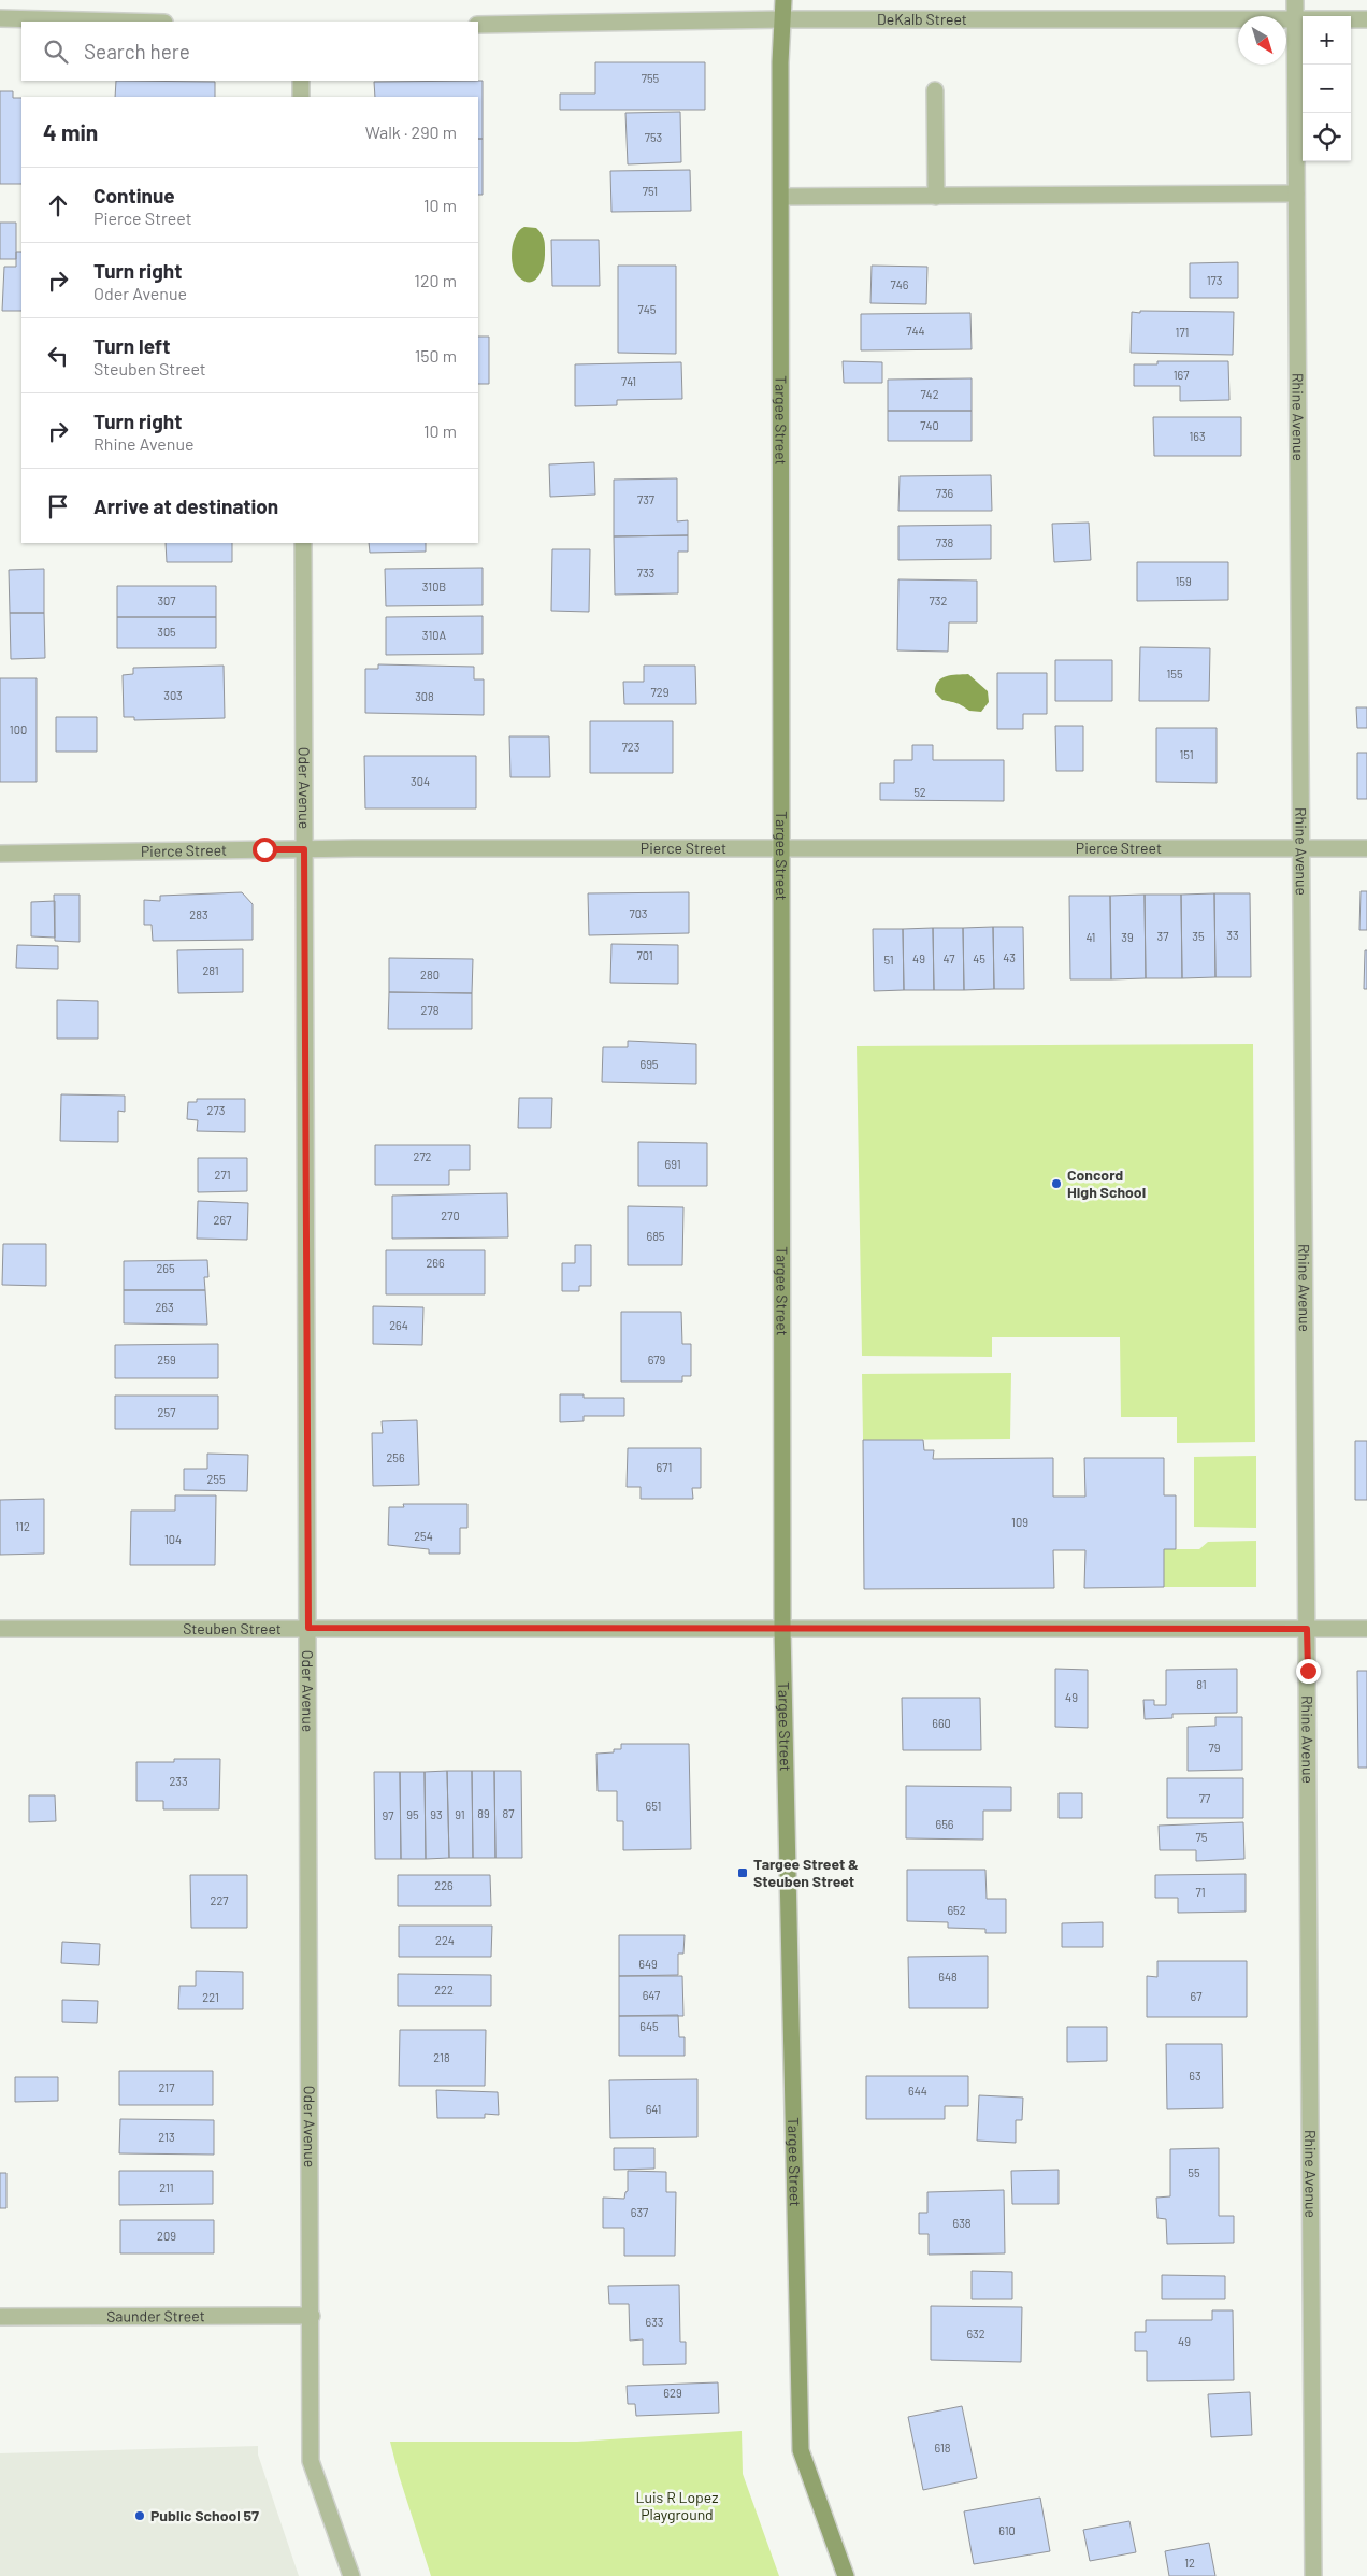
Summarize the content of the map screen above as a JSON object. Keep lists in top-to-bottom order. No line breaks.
{"streets":{"main road":["Targee Street"],"street":["DeKalb Street","Rhine Avenue","Oder Avenue","Pierce Street","Steuben Street","Saunder Street"]},"crossings":[["DeKalb Street","Rhine Avenue"],["DeKalb Street","Targee Street"],["Rhine Avenue","Pierce Street"],["Rhine Avenue","Steuben Street"],["Targee Street","Pierce Street"],["Targee Street","Steuben Street"],["Oder Avenue","Pierce Street"],["Oder Avenue","Steuben Street"],["Oder Avenue","Saunder Street"]],"parks":["Luis R Lopez Playground"],"places":{"other":["Concord High School","Public School 57"],"transit":["Targee Street & Steuben Street"]},"house_numbers":["755","753","751","173","746","745","744","171","167","741","742","740","163","736","737","738","733","159","310B","307","732","305","310A","155","729","303","308","100","723","151","304","52","703","283","33","37","35","41","39","701","43","49","47","45","51","281","280","278","695","273","272","691","271","270","267","685","266","265","263","264","259","679","257","256","671","255","109","112","254","104","81","49","660","79","233","77","651","89","87","95","93","91","97","656","75","226","71","227","652","224","649","648","222","647","67","221","645","218","63","217","644","641","213","55","211","637","638","209","633","632","49","629","618","610","12"],"north":"bottom right","page":{"map_buttons":["+","−"],"search":"Search here","heading":["4 min","Walk · 290 m"],"list":[["Continue","Pierce Street","10 m"],["Turn right","Oder Avenue","120 m"],["Turn left","Steuben Street","150 m"],["Turn right","Rhine Avenue","10 m"],"Arrive at destination"]}}
